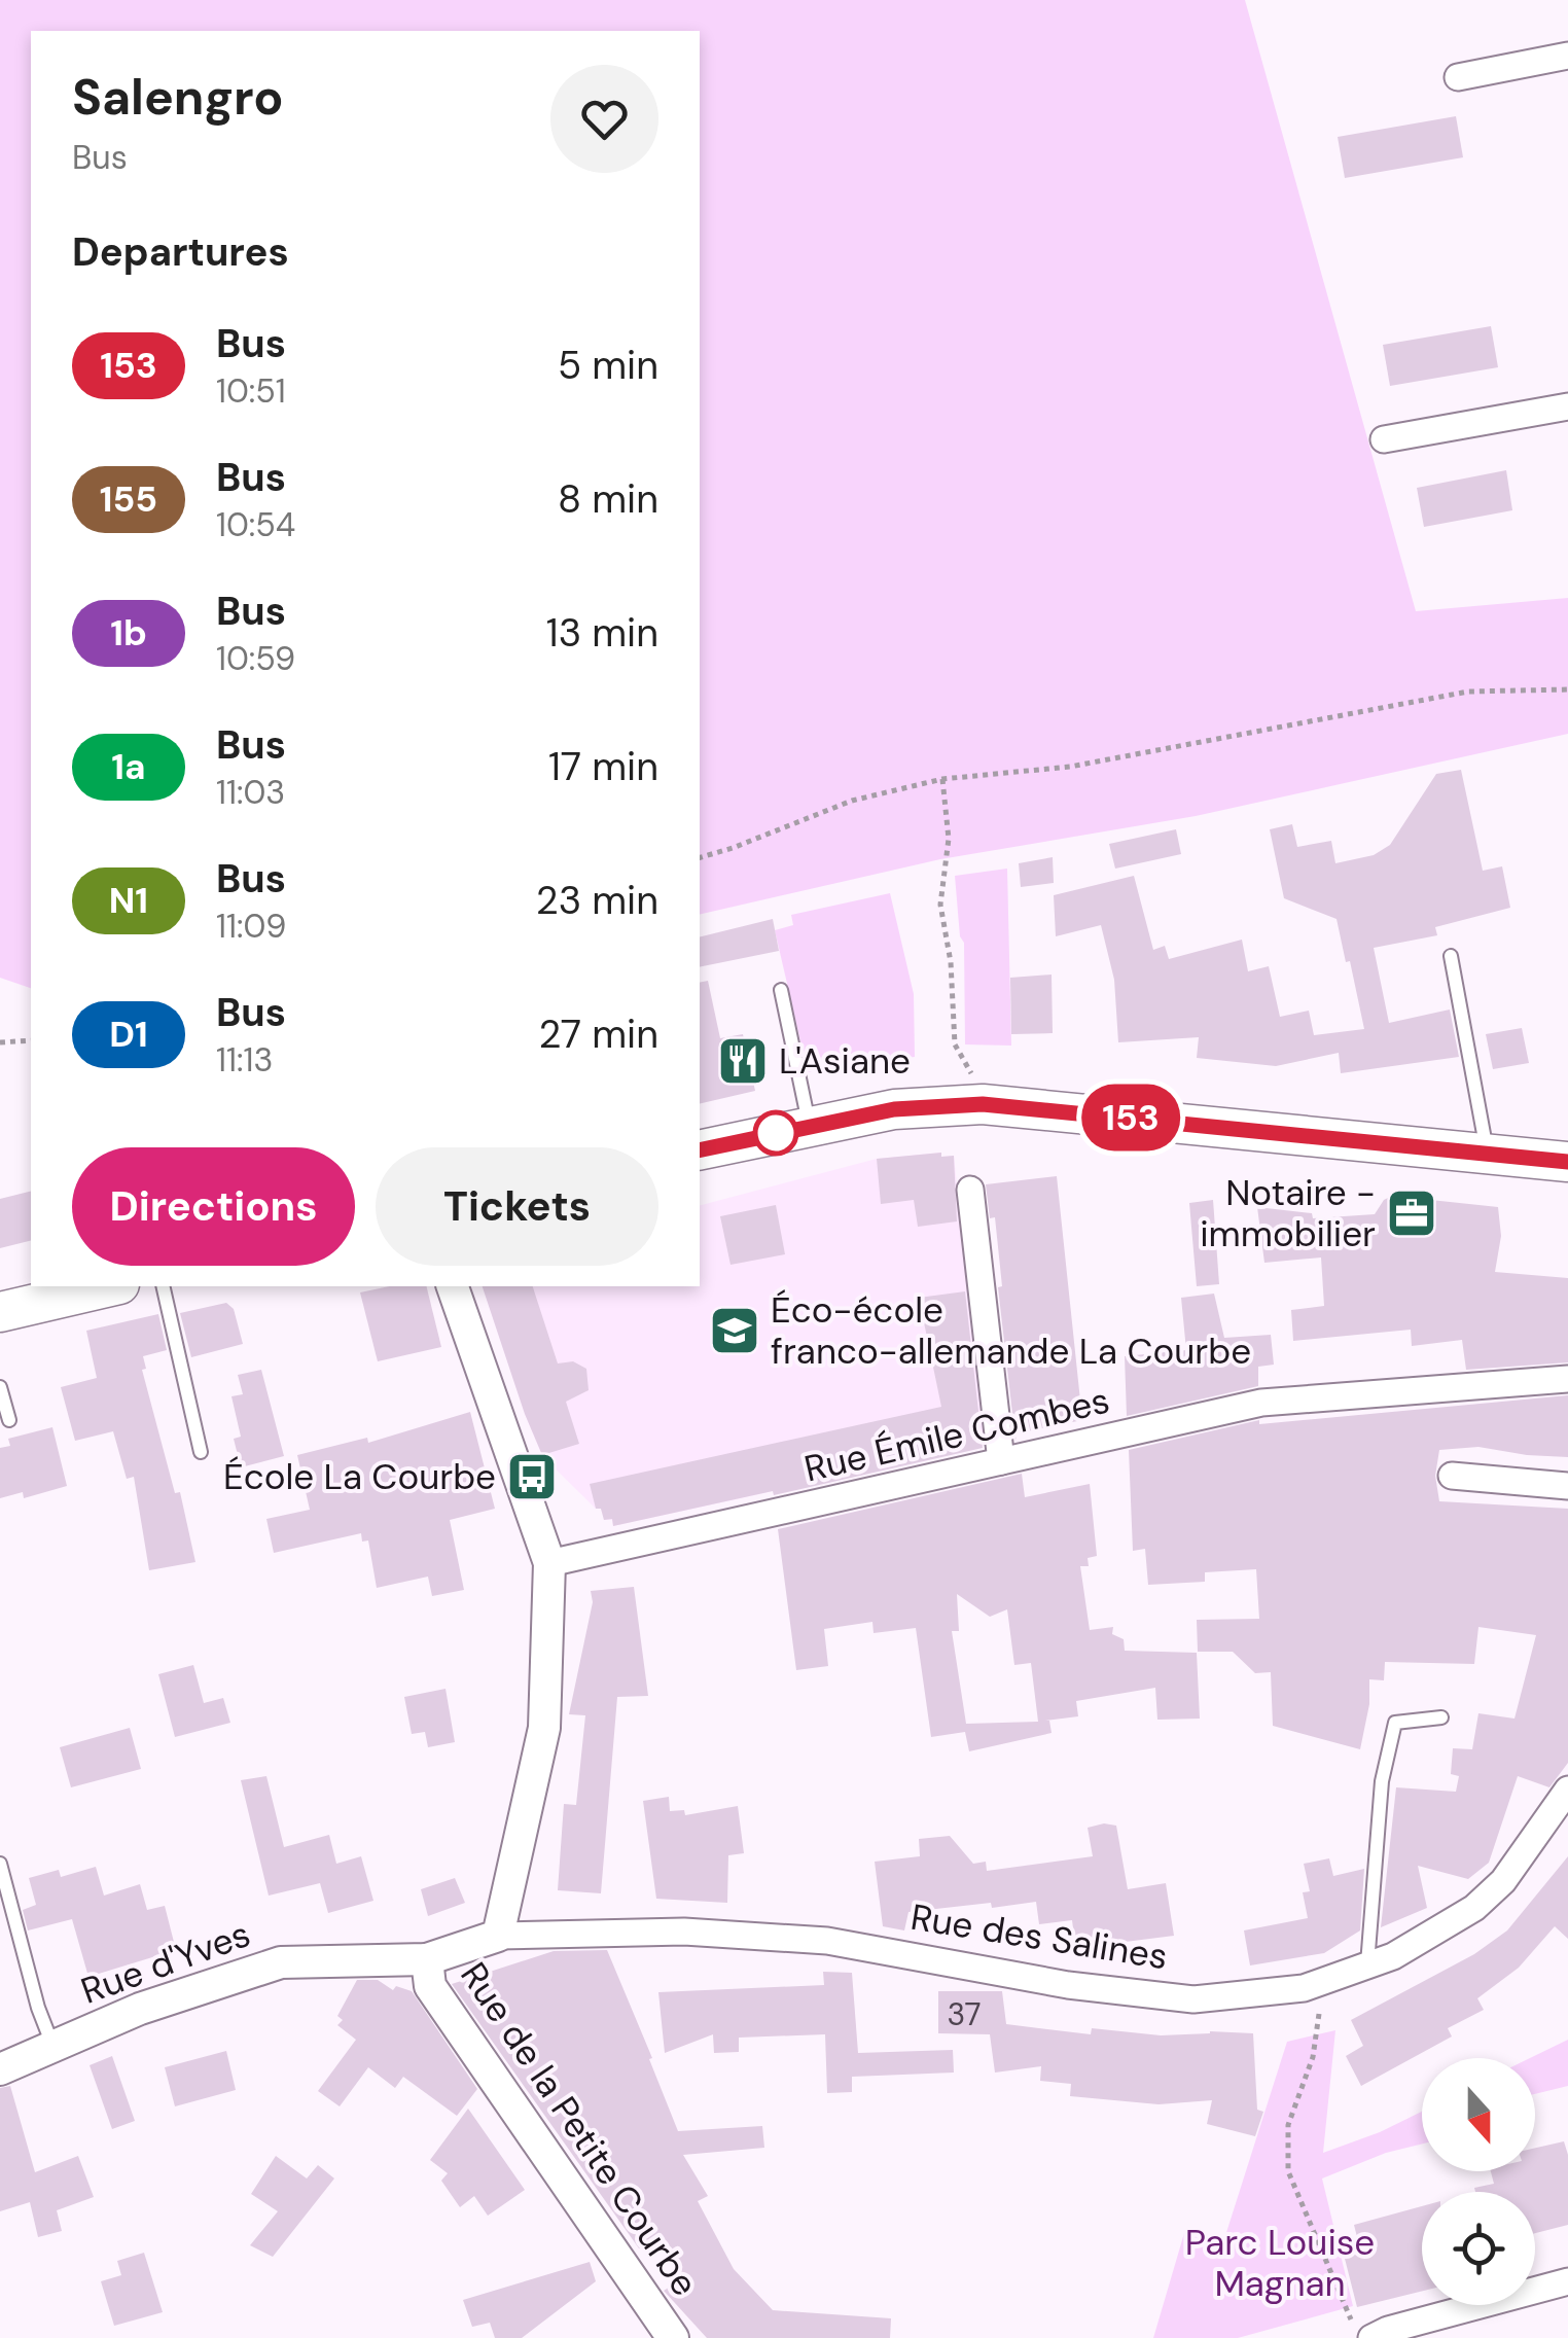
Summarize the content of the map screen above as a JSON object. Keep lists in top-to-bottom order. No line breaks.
{"streets":{"street":["Rue Émile Combes","Rue des Salines","Rue d'Yves","Rue de la Petite Courbe"]},"crossings":[["Rue des Salines","Rue d'Yves"],["Rue des Salines","Rue de la Petite Courbe"],["Rue d'Yves","Rue de la Petite Courbe"]],"parks":["Parc Louise Magnan"],"places":{"restaurant":["L'Asiane"],"office":["Notaire - immobilier"],"school or university":["Éco-école franco-allemande La Courbe"],"bus stop":["École La Courbe"]},"lines":["bus line 153"],"house_numbers":["37"],"north":"bottom","page":{"on_map":"153","heading":[["Salengro","Bus"],"Departures"],"list":[{"mark":"153","name":"Bus","note":"10:51","value":"5 min"},{"mark":"155","name":"Bus","note":"10:54","value":"8 min"},{"mark":"1b","name":"Bus","note":"10:59","value":"13 min"},{"mark":"1a","name":"Bus","note":"11:03","value":"17 min"},{"mark":"N1","name":"Bus","note":"11:09","value":"23 min"},{"mark":"D1","name":"Bus","note":"11:13","value":"27 min"}],"buttons":["Directions","Tickets"]}}
